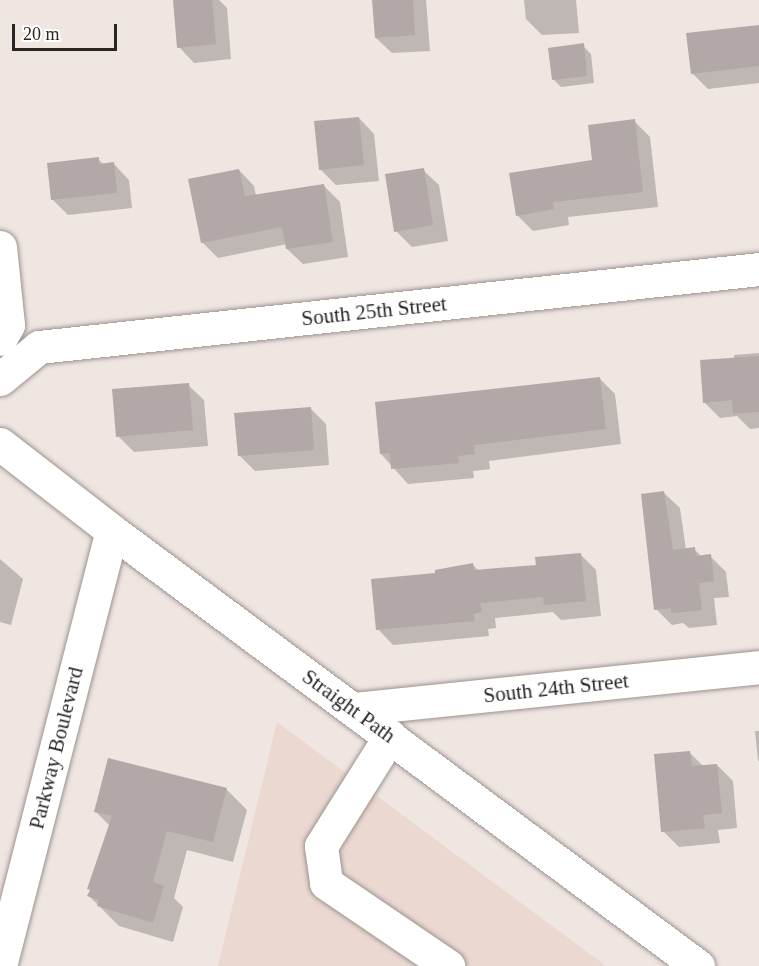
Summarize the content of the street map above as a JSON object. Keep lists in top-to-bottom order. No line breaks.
{"streets":{"street":["South 25th Street","South 24th Street","Straight Path","Parkway Boulevard"]},"crossings":[["South 24th Street","Straight Path"],["Straight Path","Parkway Boulevard"]],"scale_bar":"20 m"}
